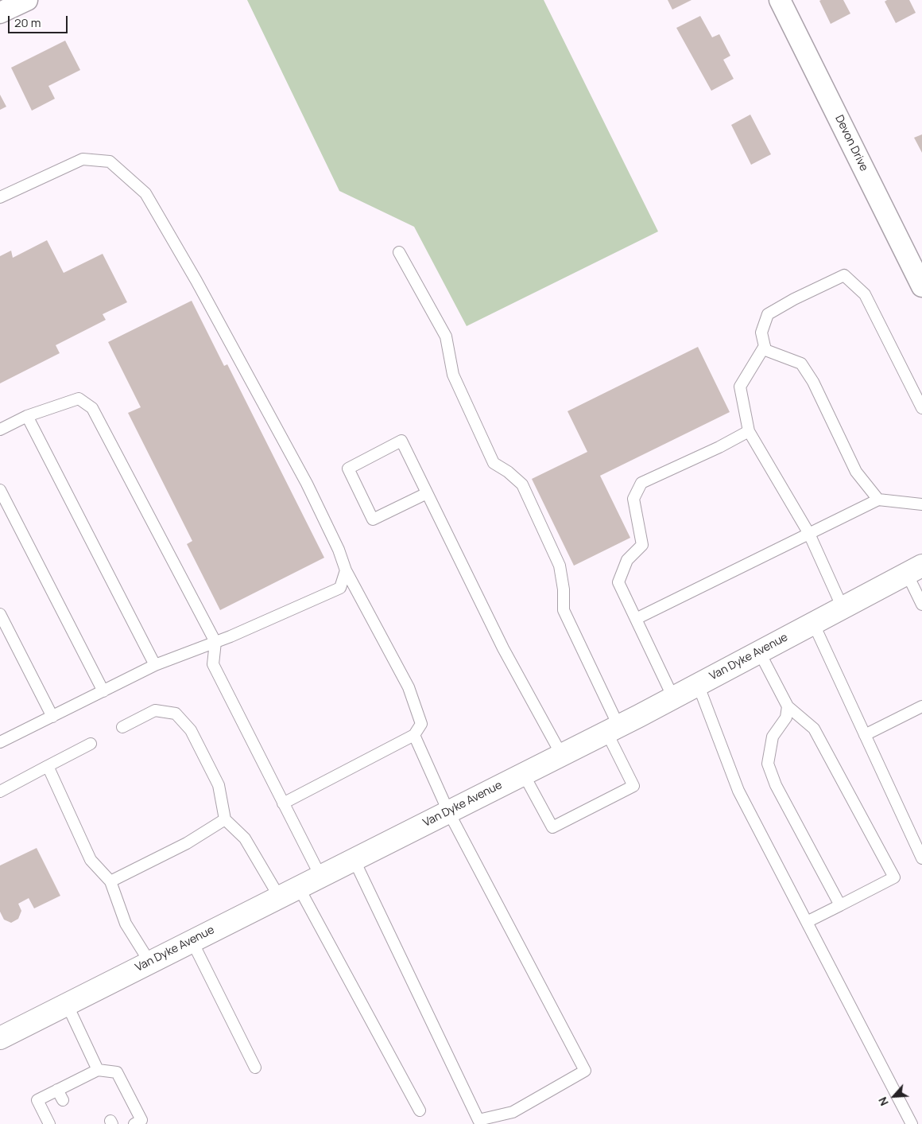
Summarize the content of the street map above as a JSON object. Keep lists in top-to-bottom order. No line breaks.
{"streets":{"main road":["Van Dyke Avenue"],"street":["Devon Drive"]},"scale_bar":"20 m","north":"bottom left"}
